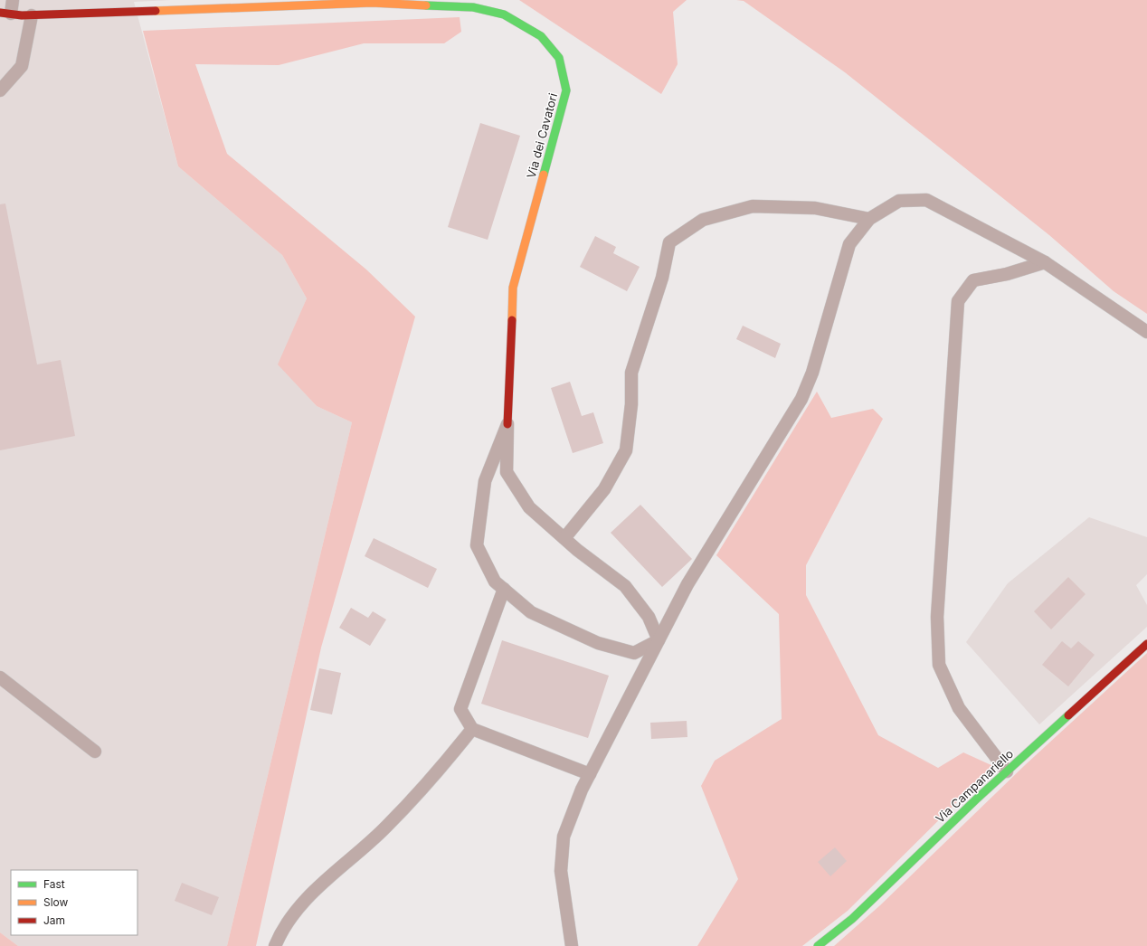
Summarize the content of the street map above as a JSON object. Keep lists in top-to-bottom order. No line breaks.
{"streets":{"street":["Via dei Cavatori","Via Campanariello"]},"legend":["Fast","Slow","Jam"]}
